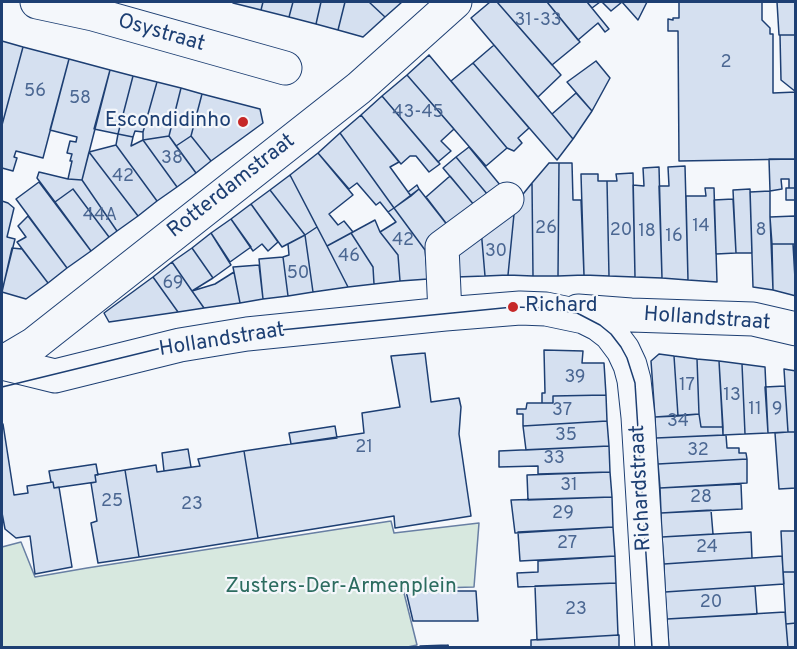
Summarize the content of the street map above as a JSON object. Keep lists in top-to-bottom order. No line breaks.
{"streets":{"street":["Osystraat","Rotterdamstraat","Hollandstraat","Richardstraat"]},"crossings":[["Rotterdamstraat","Hollandstraat"],["Hollandstraat","Richardstraat"]],"parks":["Zusters-Der-Armenplein"],"places":["Escondidinho","Richard"],"house_numbers":["31-33","2","56","58","43-45","38","42","44A","14","26","20","8","18","16","42","30","46","50","69","39","17","13","11","9","37","34","35","21","32","33","31","28","25","23","29","27","24","20","23"]}
